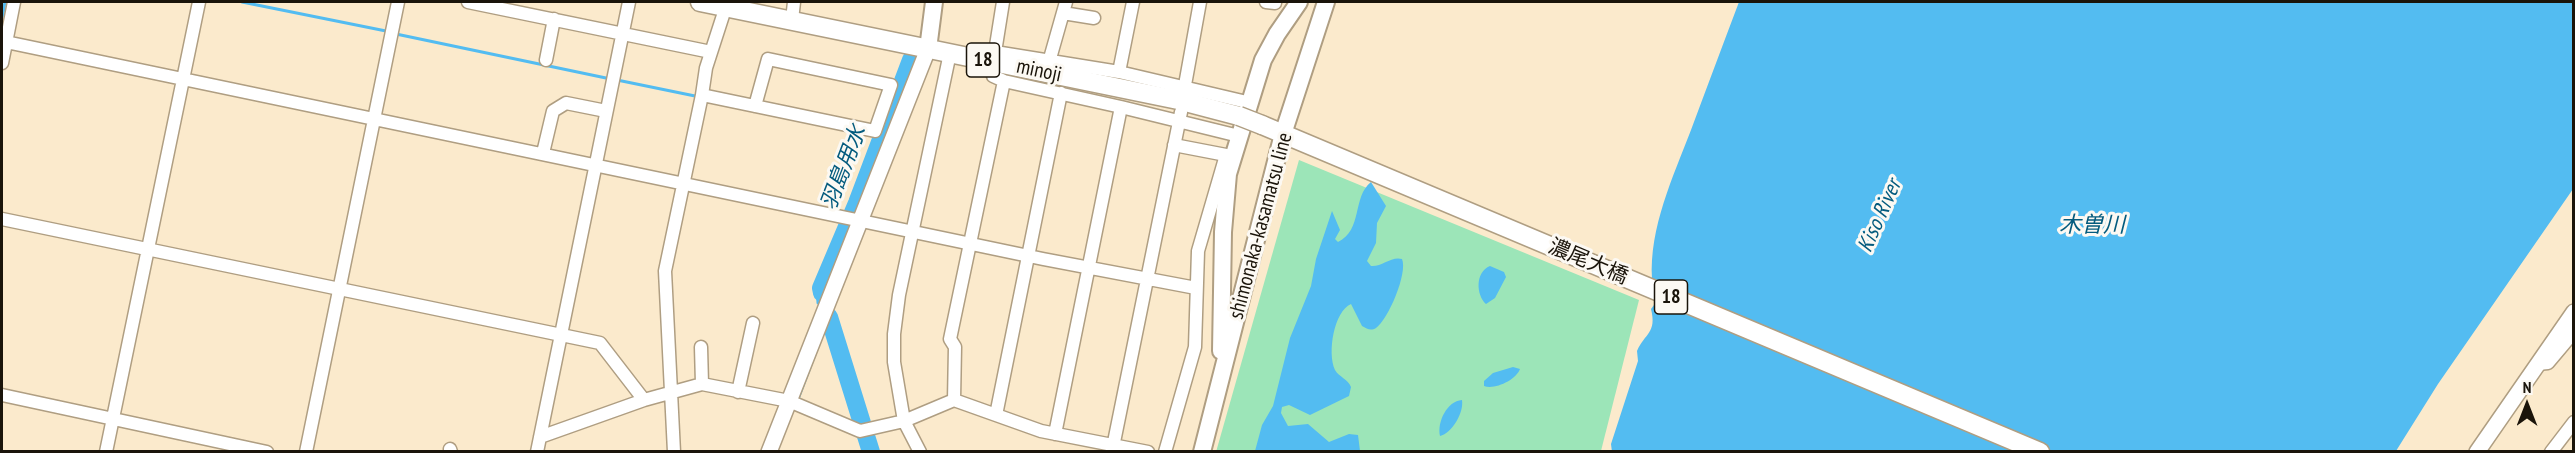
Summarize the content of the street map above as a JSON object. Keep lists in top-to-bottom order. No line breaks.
{"streets":{"main road":["18","minoji","shimonaka-kasamatsu line","濃尾大橋"]},"crossings":[["minoji","shimonaka-kasamatsu line"],["minoji","濃尾大橋"]],"water":["羽島用水","Kiso River","木曽川"],"north":"top"}
